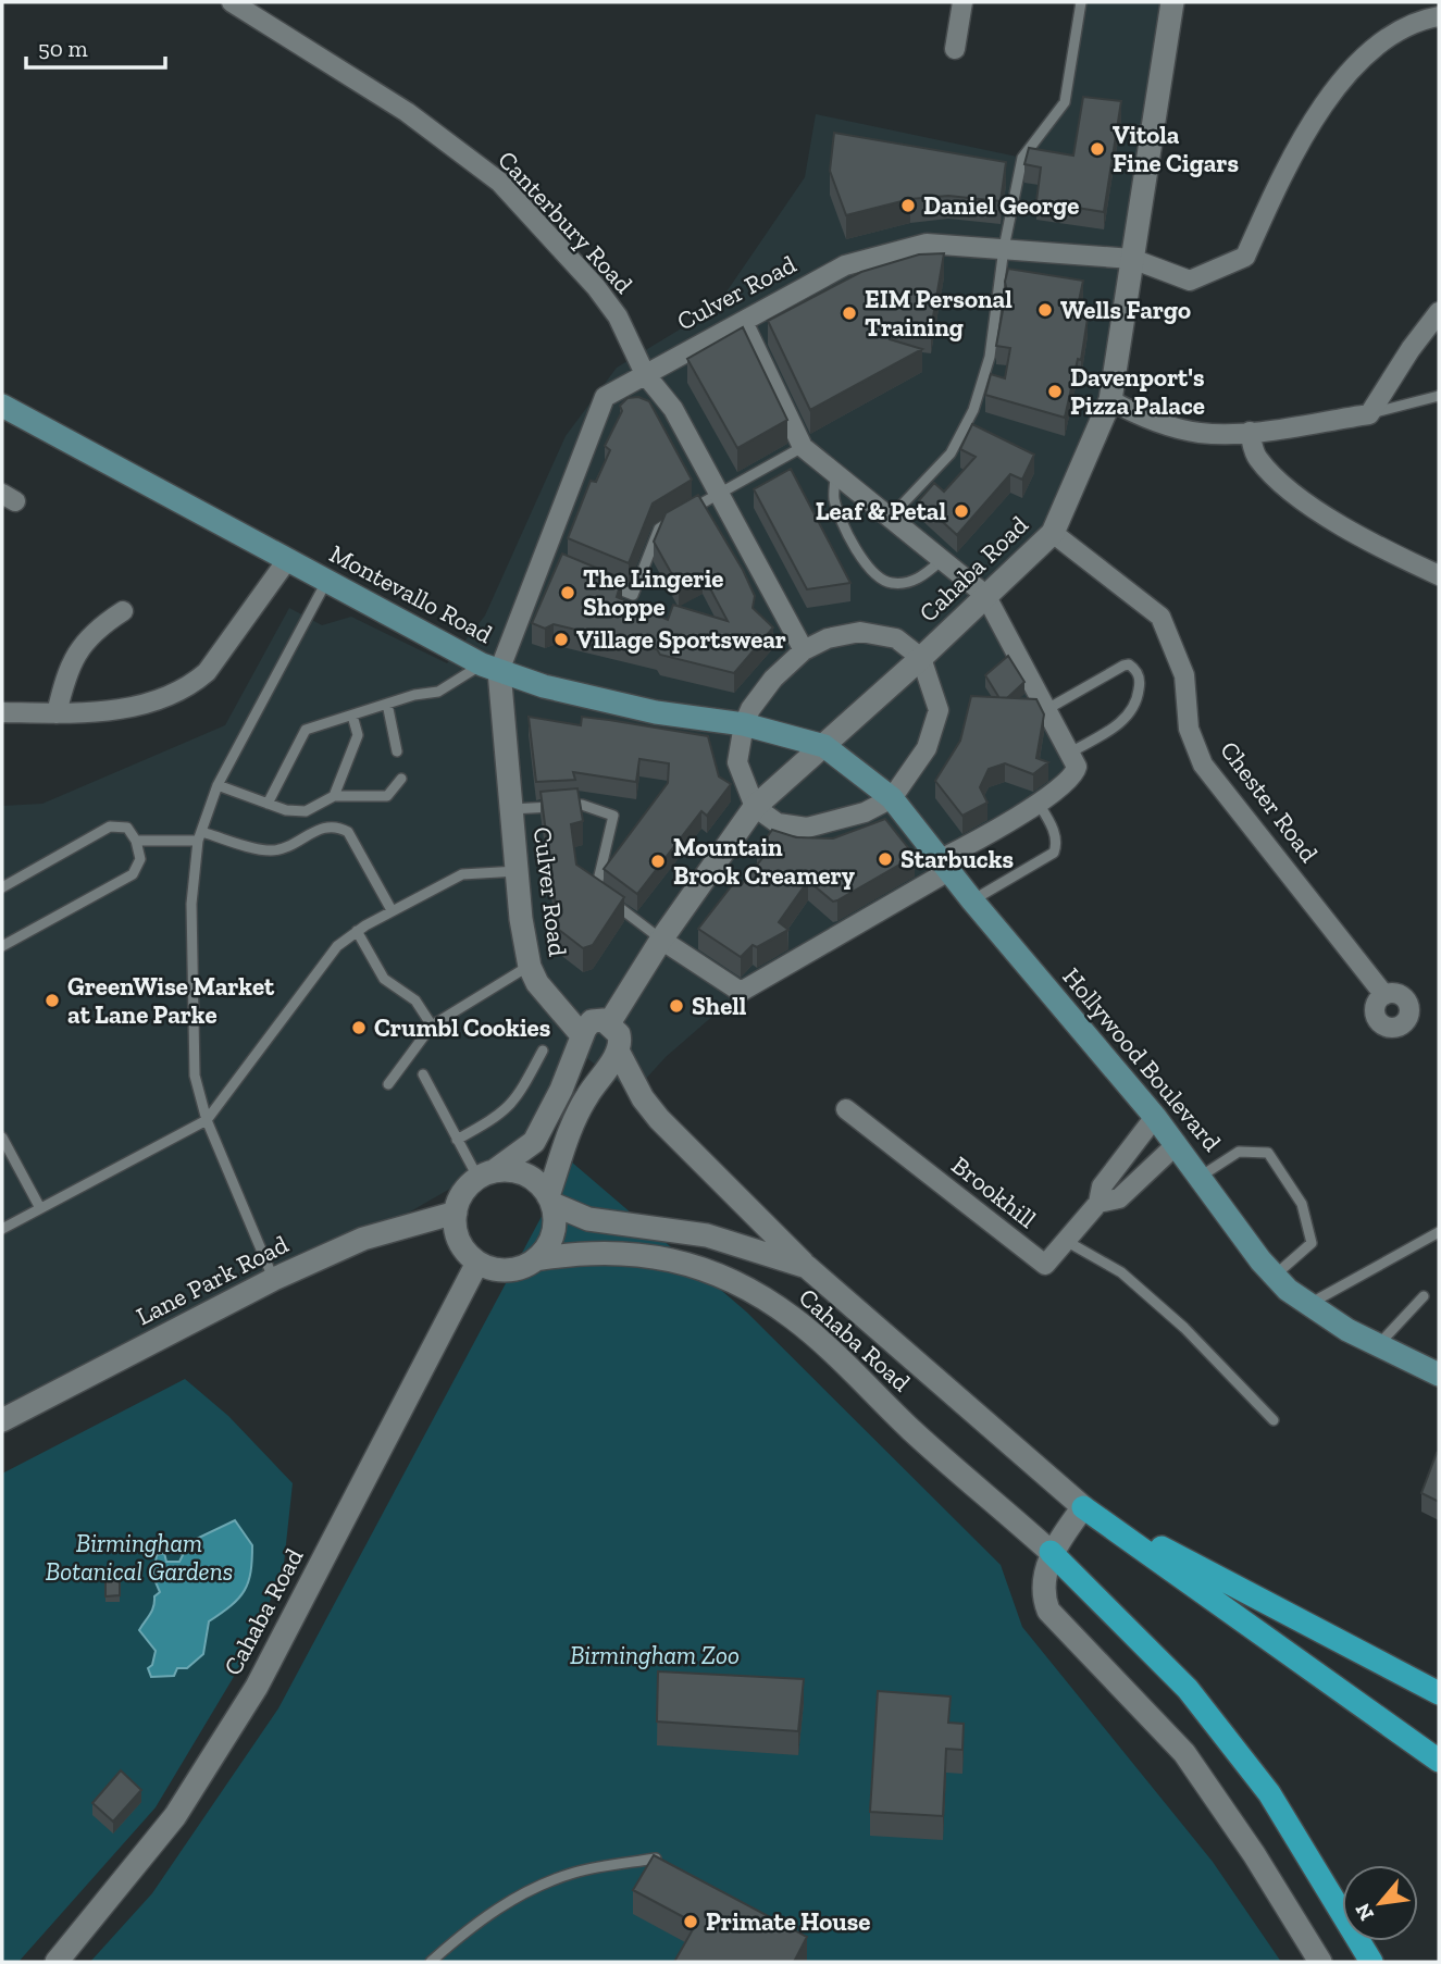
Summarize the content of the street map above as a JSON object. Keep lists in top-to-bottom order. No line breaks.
{"streets":{"main road":["Montevallo Road","Hollywood Boulevard"],"street":["Canterbury Road","Culver Road","Cahaba Road","Chester Road","Brookhill","Lane Park Road"]},"crossings":[["Canterbury Road","Culver Road"],["Culver Road","Cahaba Road"],["Culver Road","Montevallo Road"],["Cahaba Road","Montevallo Road"],["Cahaba Road","Chester Road"],["Cahaba Road","Hollywood Boulevard"],["Cahaba Road","Lane Park Road"],["Montevallo Road","Hollywood Boulevard"],["Hollywood Boulevard","Brookhill"]],"parks":["Birmingham Botanical Gardens","Birmingham Zoo"],"places":["Vitola Fine Cigars","Daniel George","Wells Fargo","EIM Personal Training","Davenport's Pizza Palace","Leaf & Petal","The Lingerie Shoppe","Village Sportswear","Starbucks","Mountain Brook Creamery","GreenWise Market at Lane Parke","Shell","Crumbl Cookies","Primate House"],"scale_bar":"50 m","north":"bottom left"}
